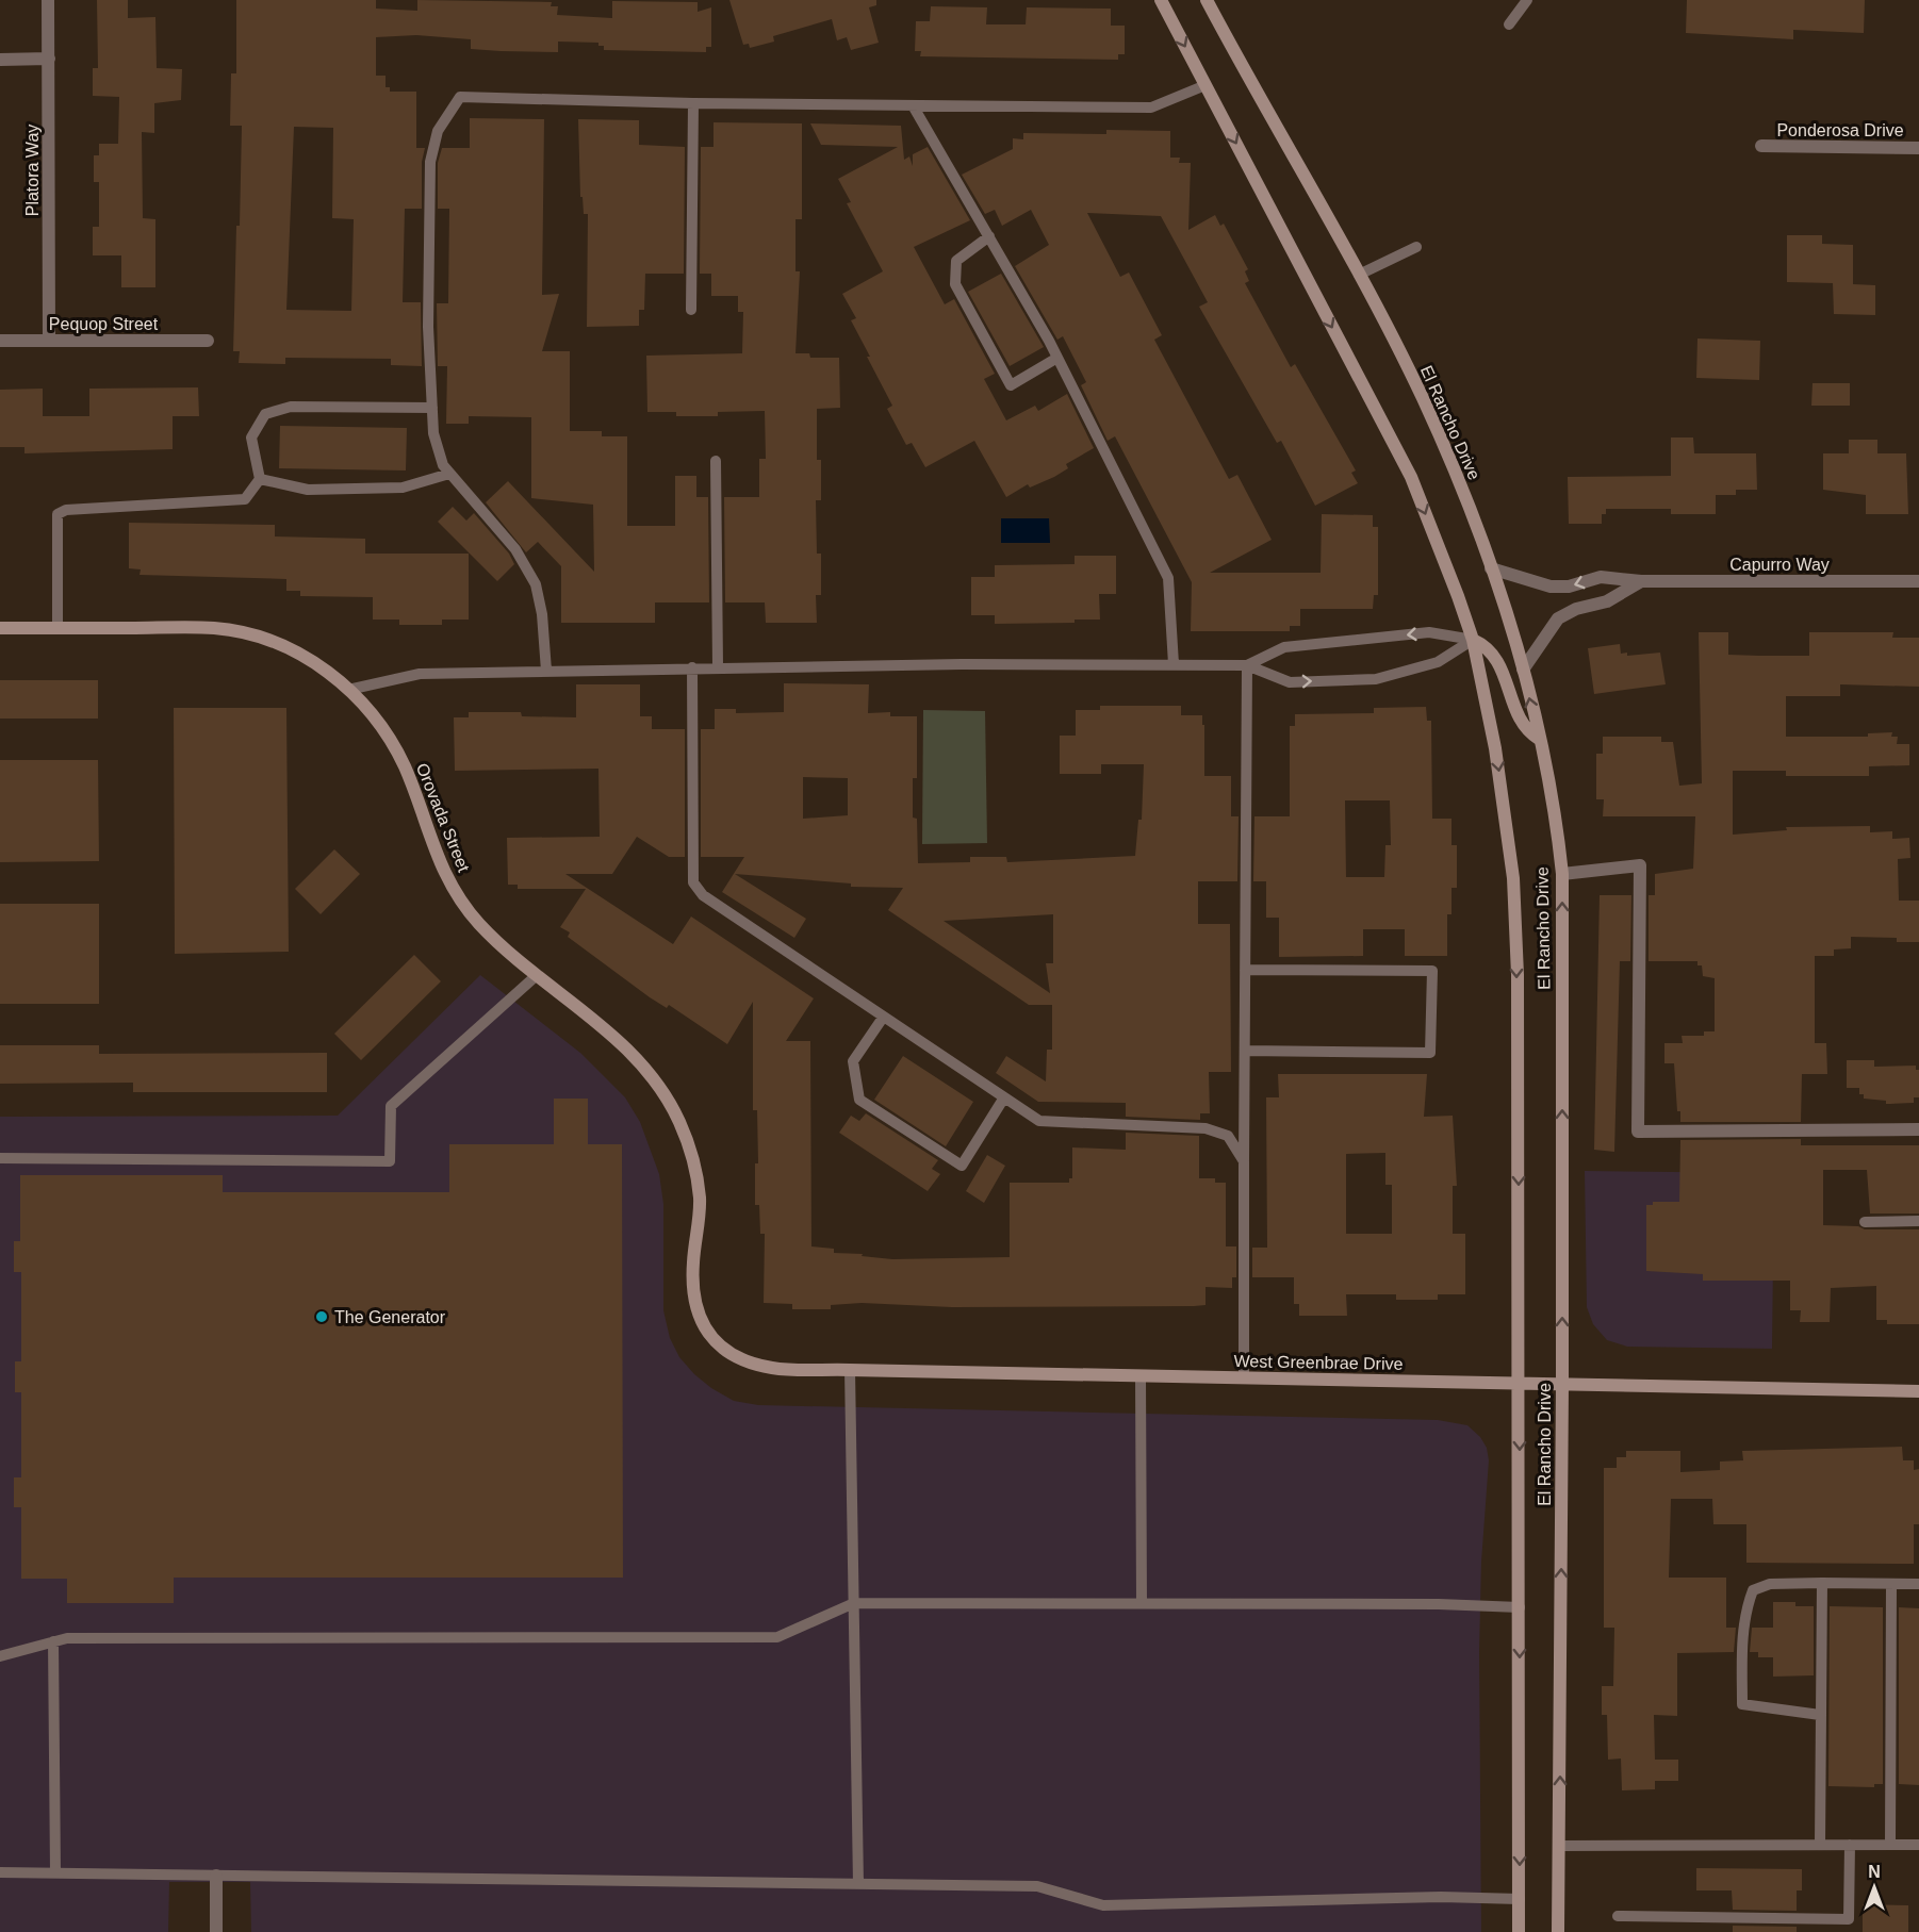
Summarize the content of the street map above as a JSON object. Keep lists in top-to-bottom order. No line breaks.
{"streets":{"main road":["El Rancho Drive","Orovada Street","West Greenbrae Drive"],"street":["Ponderosa Drive","Platora Way","Pequop Street","Capurro Way"]},"crossings":[["Platora Way","Pequop Street"],["El Rancho Drive","Capurro Way"],["El Rancho Drive","West Greenbrae Drive"],["Orovada Street","West Greenbrae Drive"]],"places":["The Generator"],"north":"top"}
